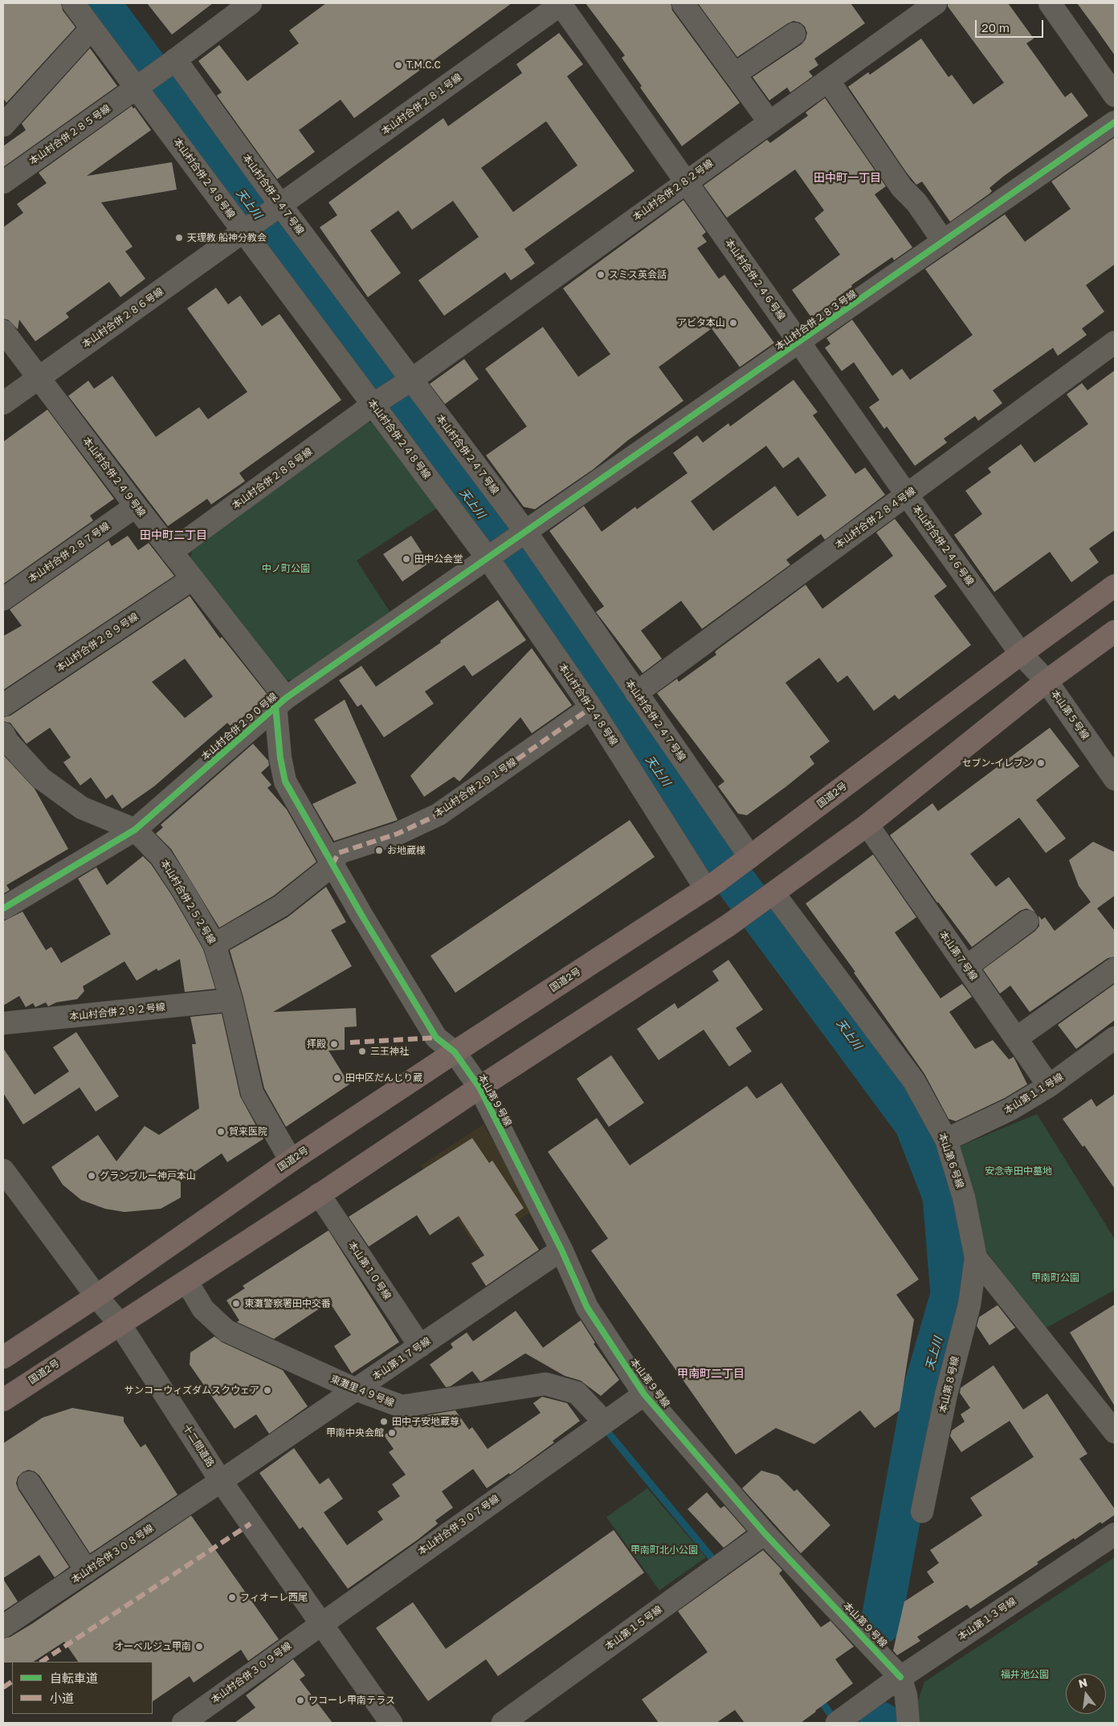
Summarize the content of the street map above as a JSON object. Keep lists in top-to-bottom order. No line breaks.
{"streets":{"highway":["国道2号"],"street":["本山村合併２８１号線","本山村合併２８５号線","本山村合併２４８号線","本山村合併２８２号線","本山村合併２４７号線","本山村合併２４６号線","本山村合併２８６号線","本山村合併２８３号線","本山村合併２４９号線","本山村合併２８８号線","本山村合併２８４号線","本山村合併２８７号線","本山村合併２８９号線","本山第５号線","本山村合併２９０号線","本山村合併２９１号線","本山村合併２５２号線","本山第７号線","本山村合併２９２号線","本山第１１号線","本山第９号線","本山第６号線","本山第１０号線","本山第１７号線","本山第８号線","東灘里４９号線","十二間道路","本山村合併３０７号線","本山村合併３０８号線","本山第１３号線","本山第１５号線","本山村合併３０９号線"]},"crossings":[["本山村合併２８１号線","本山村合併２４８号線"],["本山村合併２８１号線","本山村合併２４７号線"],["本山村合併２８１号線","本山村合併２４６号線"],["本山村合併２８１号線","本山村合併２８６号線"],["本山村合併２８５号線","本山村合併２４８号線"],["本山村合併２８５号線","本山村合併２４７号線"],["本山村合併２４８号線","本山村合併２８２号線"],["本山村合併２４８号線","本山村合併２８６号線"],["本山村合併２４８号線","本山村合併２８３号線"],["本山村合併２４８号線","本山村合併２８８号線"],["本山村合併２４８号線","本山村合併２９０号線"],["本山村合併２４８号線","本山村合併２９１号線"],["本山村合併２４８号線","国道2号"],["本山村合併２８２号線","本山村合併２４７号線"],["本山村合併２８２号線","本山村合併２４６号線"],["本山村合併２８２号線","本山村合併２８８号線"],["本山村合併２４７号線","本山村合併２８３号線"],["本山村合併２４７号線","本山村合併２８４号線"],["本山村合併２４７号線","国道2号"],["本山村合併２４６号線","本山村合併２８３号線"],["本山村合併２４６号線","本山村合併２８４号線"],["本山村合併２４６号線","本山第５号線"],["本山村合併２４６号線","国道2号"],["本山村合併２８６号線","本山村合併２４９号線"],["本山村合併２８３号線","本山村合併２９０号線"],["本山村合併２４９号線","本山村合併２８８号線"],["本山村合併２４９号線","本山村合併２８７号線"],["本山村合併２４９号線","本山村合併２８９号線"],["本山村合併２４９号線","本山村合併２９０号線"],["本山村合併２４９号線","本山第９号線"],["本山第５号線","国道2号"],["本山村合併２９０号線","本山村合併２５２号線"],["本山村合併２９０号線","本山第９号線"],["本山村合併２９１号線","本山村合併２５２号線"],["本山村合併２９１号線","本山第９号線"],["国道2号","本山村合併２５２号線"],["国道2号","本山第７号線"],["国道2号","本山第９号線"],["国道2号","本山第６号線"],["国道2号","本山第１０号線"],["国道2号","東灘里４９号線"],["国道2号","十二間道路"],["本山村合併２５２号線","本山村合併２９２号線"],["本山第７号線","本山第１１号線"],["本山第１１号線","本山第６号線"],["本山第９号線","本山第１７号線"],["本山第９号線","本山村合併３０７号線"],["本山第９号線","本山第１３号線"],["本山第９号線","本山第１５号線"],["本山第６号線","本山第８号線"],["本山第１０号線","本山第１７号線"],["本山第１７号線","東灘里４９号線"],["本山第１７号線","十二間道路"],["本山第１７号線","本山村合併３０８号線"],["東灘里４９号線","本山村合併３０７号線"],["十二間道路","本山村合併３０７号線"],["十二間道路","本山村合併３０８号線"],["十二間道路","本山村合併３０９号線"],["本山村合併３０７号線","本山村合併３０９号線"]],"districts":["田中町一丁目","田中町二丁目","甲南町二丁目"],"water":["天上川"],"parks":["中ノ町公園","安念寺田中墓地","甲南町公園","甲南町北小公園","福井池公園"],"places":["T.M.C.C","天理教 船神分教会","スミス英会話","アビタ本山","田中公会堂","セブン-イレブン","お地蔵様","拝殿","三王神社","田中区だんじり蔵","賀来医院","グランブルー神戸本山","東灘警察署田中交番","サンコーウィズダムスクウェア","田中子安地蔵尊","甲南中央会館","フィオーレ西尾","オーベルジュ甲南","ワコーレ甲南テラス"],"legend":["自転車道","小道"],"scale_bar":"20 m","north":"top"}
